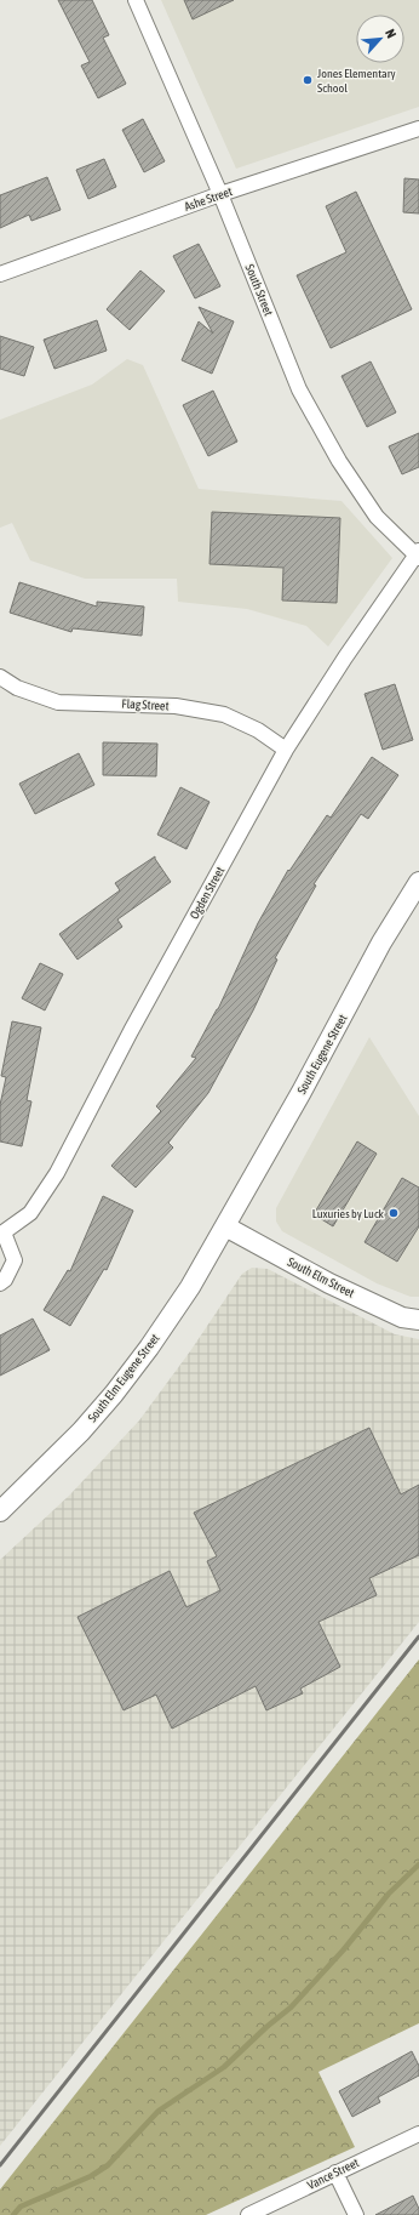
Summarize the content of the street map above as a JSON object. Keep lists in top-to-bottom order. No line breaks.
{"streets":{"main road":["South Eugene Street","South Elm Street","South Elm Eugene Street"],"street":["Ashe Street","South Street","Flag Street","Ogden Street","Vance Street"]},"crossings":[["Ashe Street","South Street"],["South Street","Ogden Street"],["Flag Street","Ogden Street"],["South Eugene Street","South Elm Street"],["South Eugene Street","South Elm Eugene Street"],["South Elm Street","South Elm Eugene Street"]],"places":["Jones Elementary School","Luxuries by Luck"],"north":"top right"}
